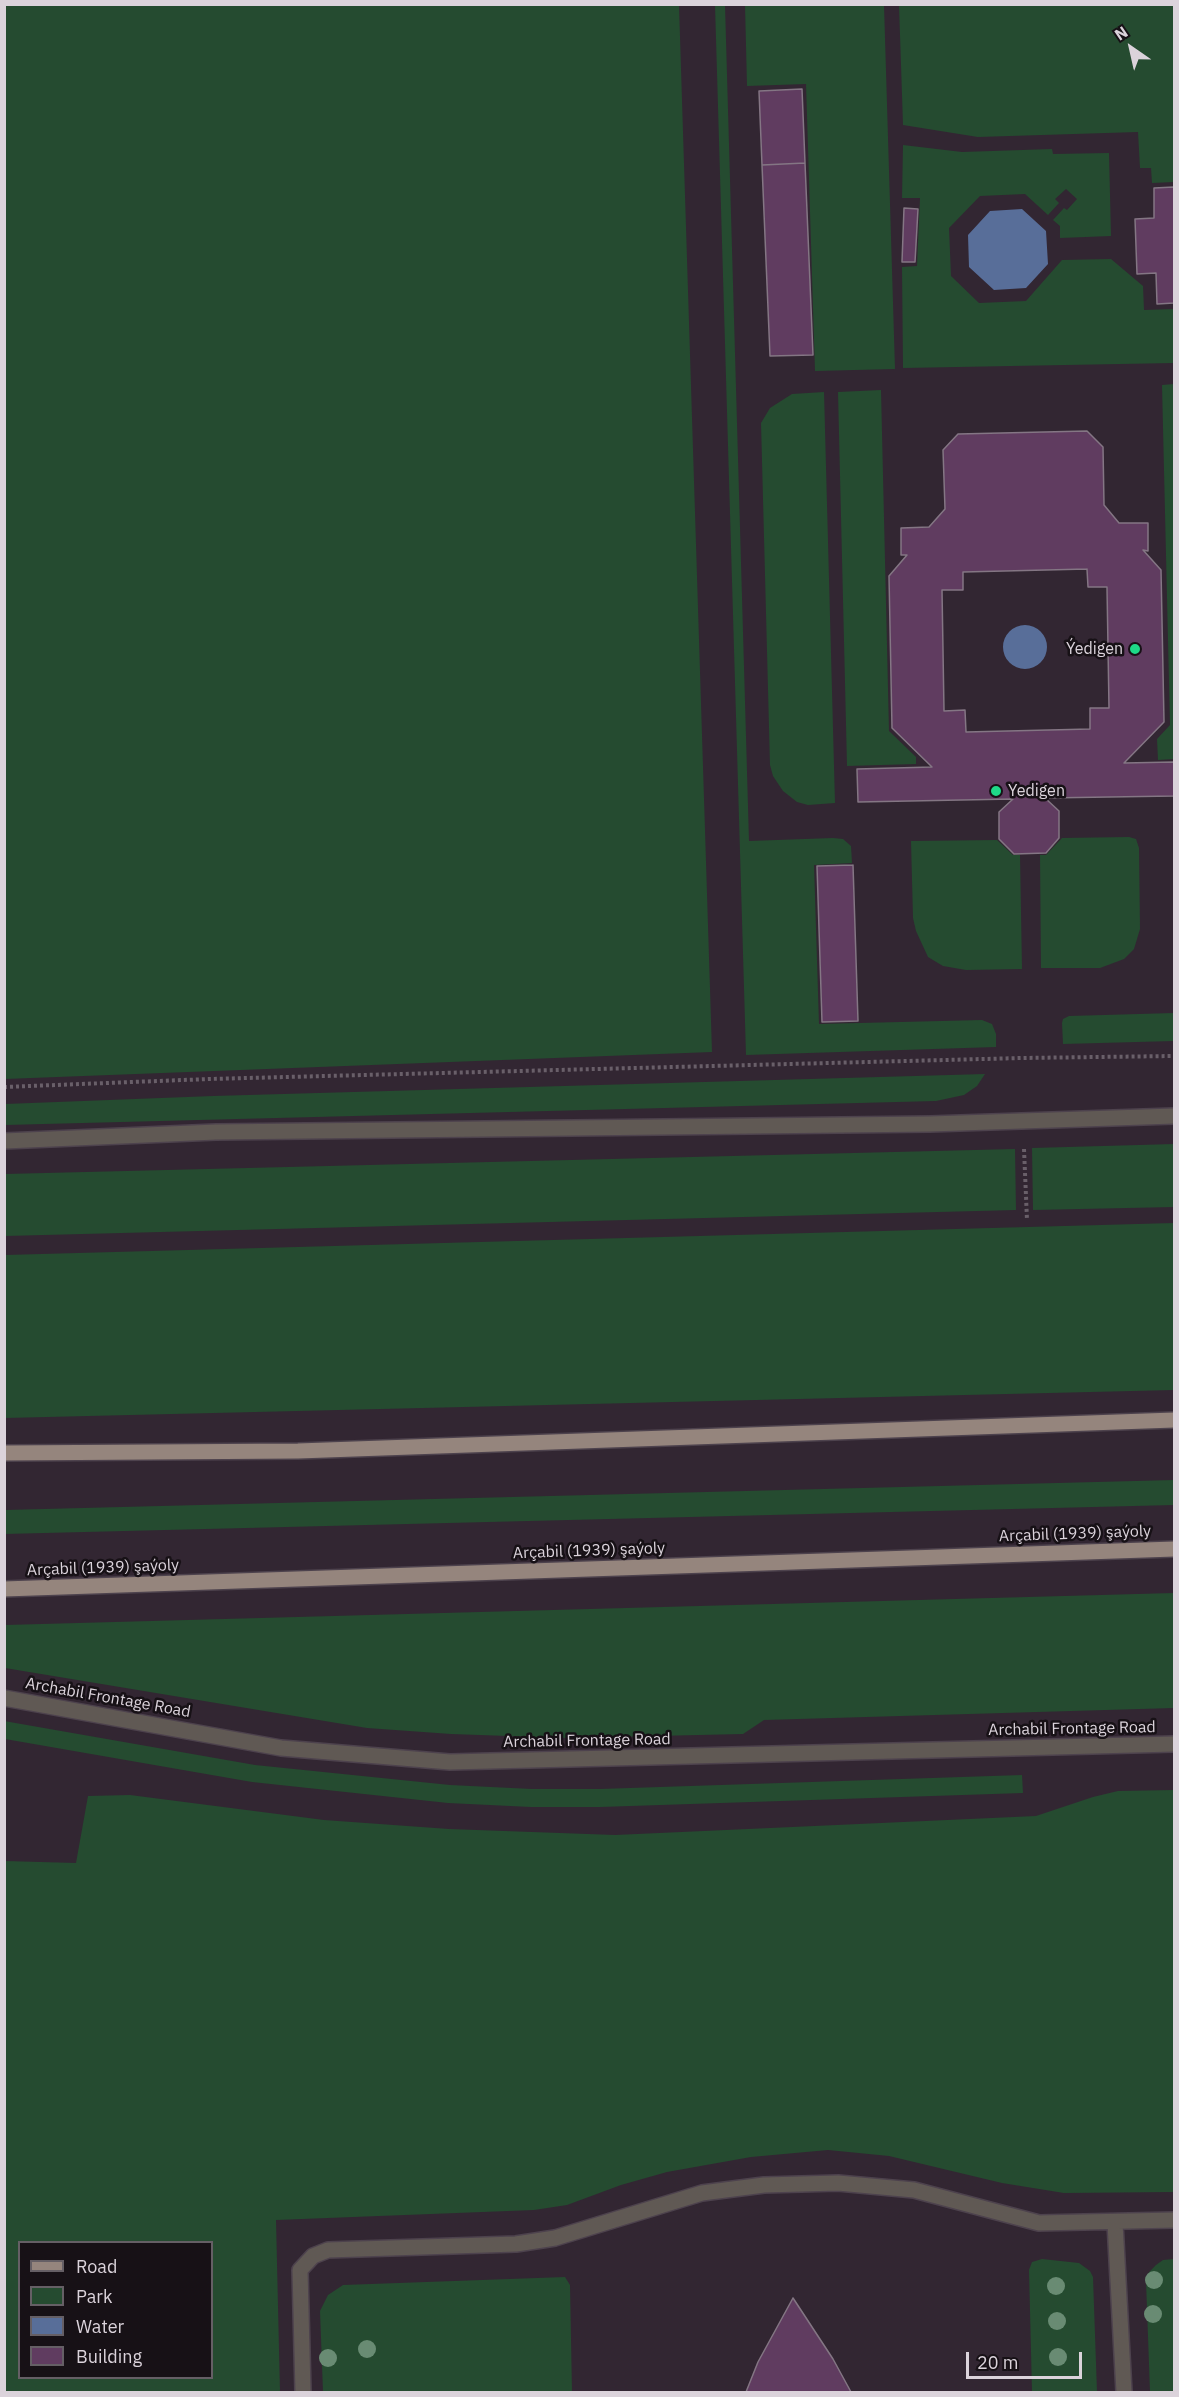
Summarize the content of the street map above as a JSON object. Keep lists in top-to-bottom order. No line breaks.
{"streets":{"main road":["Arçabil (1939) şaýoly"],"street":["Archabil Frontage Road"]},"places":["Ýedigen","Yedigen"],"legend":["Road","Park","Water","Building"],"scale_bar":"20 m","north":"top left"}
